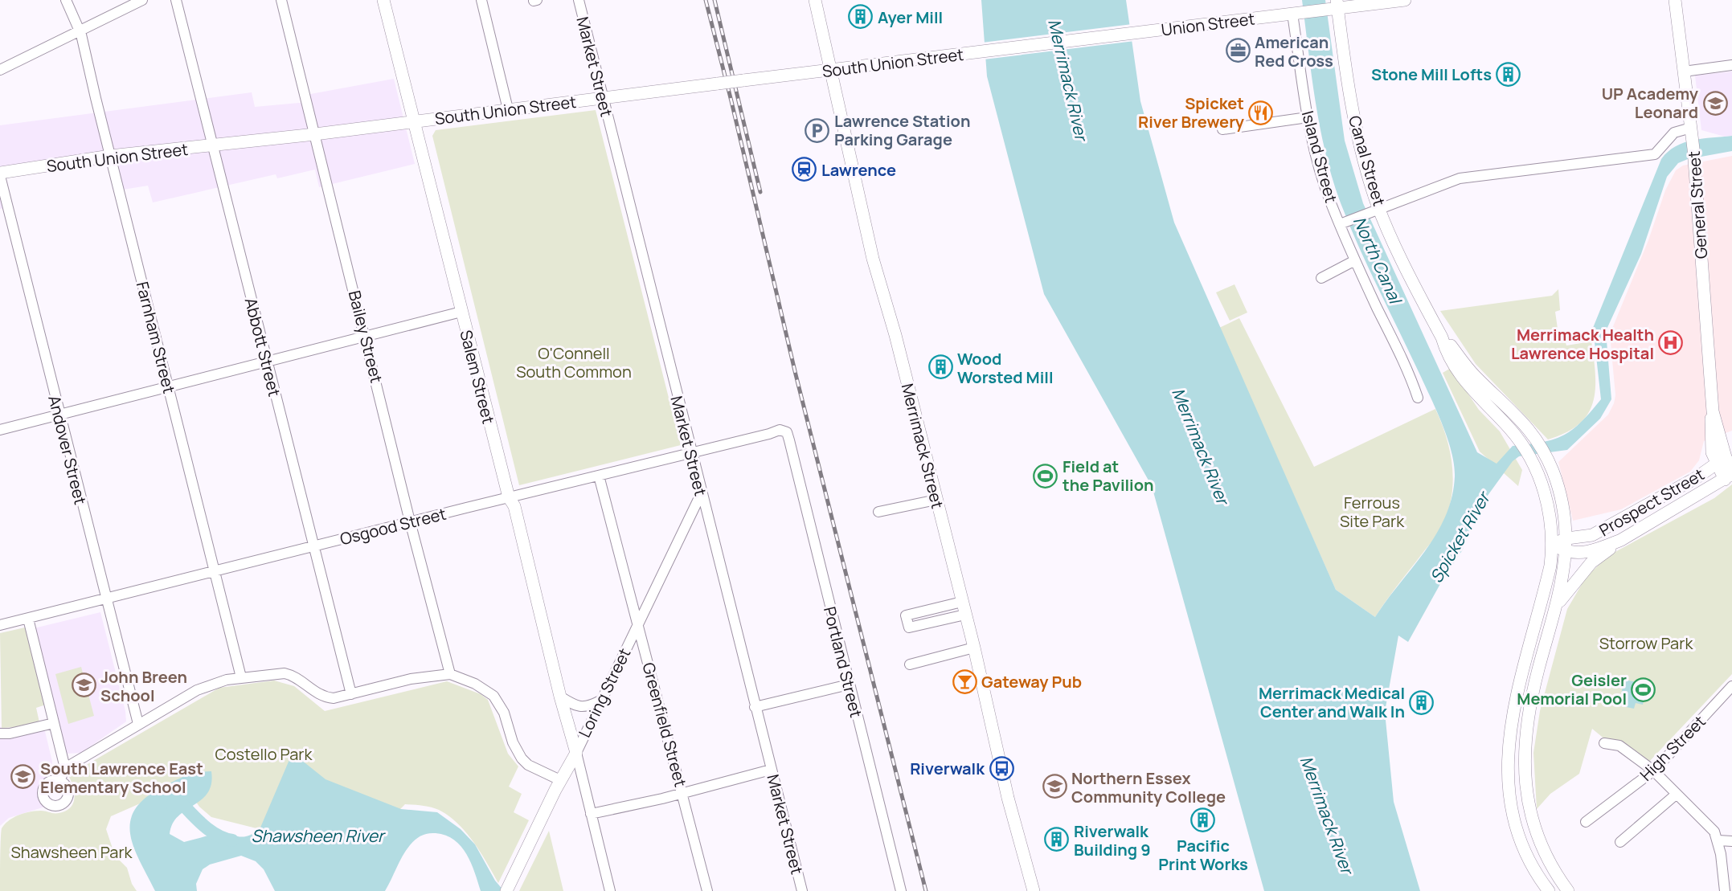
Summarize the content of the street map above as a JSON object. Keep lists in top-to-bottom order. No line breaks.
{"streets":{"main road":["Union Street","South Union Street","Canal Street","General Street","Salem Street","Merrimack Street","Prospect Street","Loring Street"],"street":["Market Street","Island Street","Bailey Street","Farnham Street","Abbott Street","Andover Street","Osgood Street","Portland Street","Greenfield Street","High Street"]},"crossings":[["Union Street","South Union Street"],["Union Street","Island Street"],["Union Street","Canal Street"],["South Union Street","Market Street"],["South Union Street","Bailey Street"],["South Union Street","Farnham Street"],["South Union Street","Abbott Street"],["South Union Street","Salem Street"],["South Union Street","Merrimack Street"],["Market Street","Osgood Street"],["Market Street","Loring Street"],["Canal Street","Prospect Street"],["General Street","Prospect Street"],["Bailey Street","Osgood Street"],["Farnham Street","Osgood Street"],["Abbott Street","Osgood Street"],["Salem Street","Osgood Street"],["Salem Street","Loring Street"],["Andover Street","Osgood Street"],["Osgood Street","Portland Street"],["Osgood Street","Greenfield Street"],["Loring Street","Greenfield Street"]],"water":["Merrimack River","North Canal","Spicket River","Shawsheen River"],"parks":["O'Connell South Common","Ferrous Site Park","Storrow Park","Costello Park","Shawsheen Park"],"places":{"building":["Ayer Mill","Stone Mill Lofts","Wood Worsted Mill","Merrimack Medical Center and Walk In","Pacific Print Works","Riverwalk Building 9"],"office":["American Red Cross"],"school or university":["UP Academy Leonard","John Breen School","South Lawrence East Elementary School","Northern Essex Community College"],"restaurant":["Spicket River Brewery"],"parking":["Lawrence Station Parking Garage"],"station":["Lawrence"],"hospital":["Merrimack Health Lawrence Hospital"],"sports":["Field at the Pavilion","Geisler Memorial Pool"],"bar":["Gateway Pub"],"bus stop":["Riverwalk"]}}
